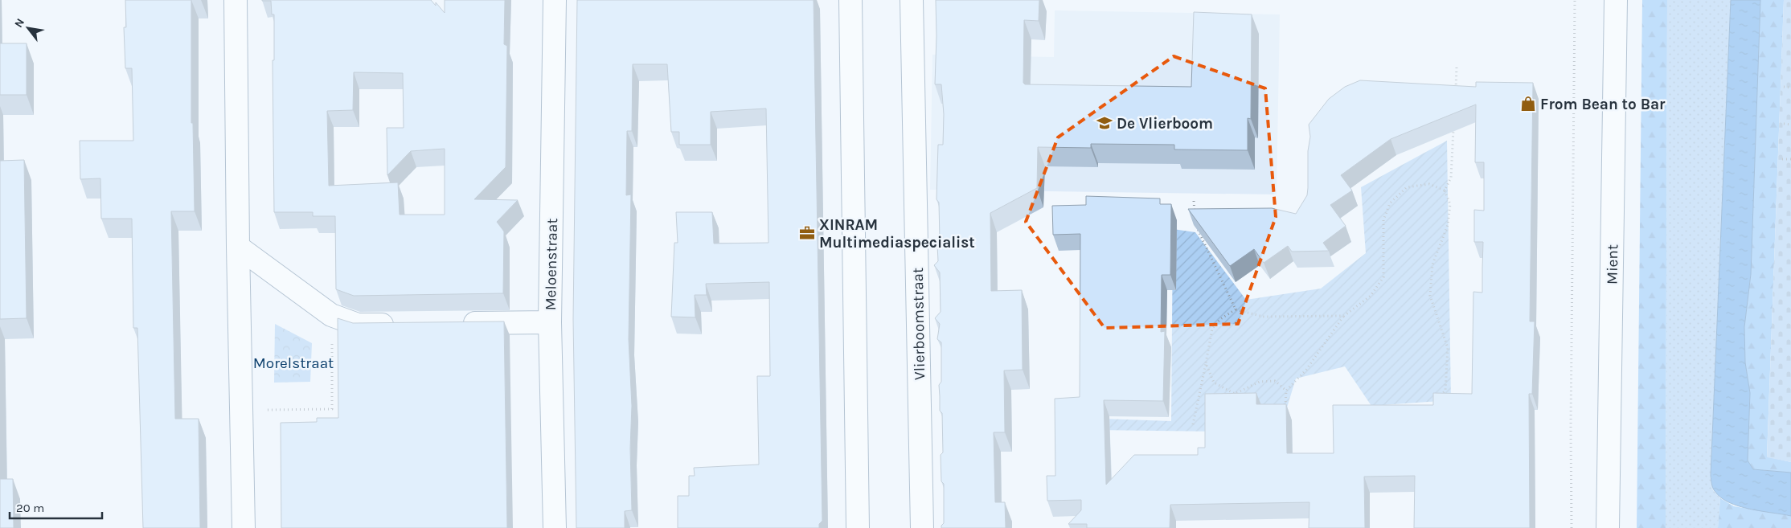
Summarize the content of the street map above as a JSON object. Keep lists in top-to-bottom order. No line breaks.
{"streets":{"street":["Meloenstraat","Mient","Vlierboomstraat"]},"parks":["Morelstraat"],"places":{"shop":["From Bean to Bar"],"school or university":["De Vlierboom"],"office":["XINRAM Multimediaspecialist"]},"scale_bar":"20 m","north":"top left"}
